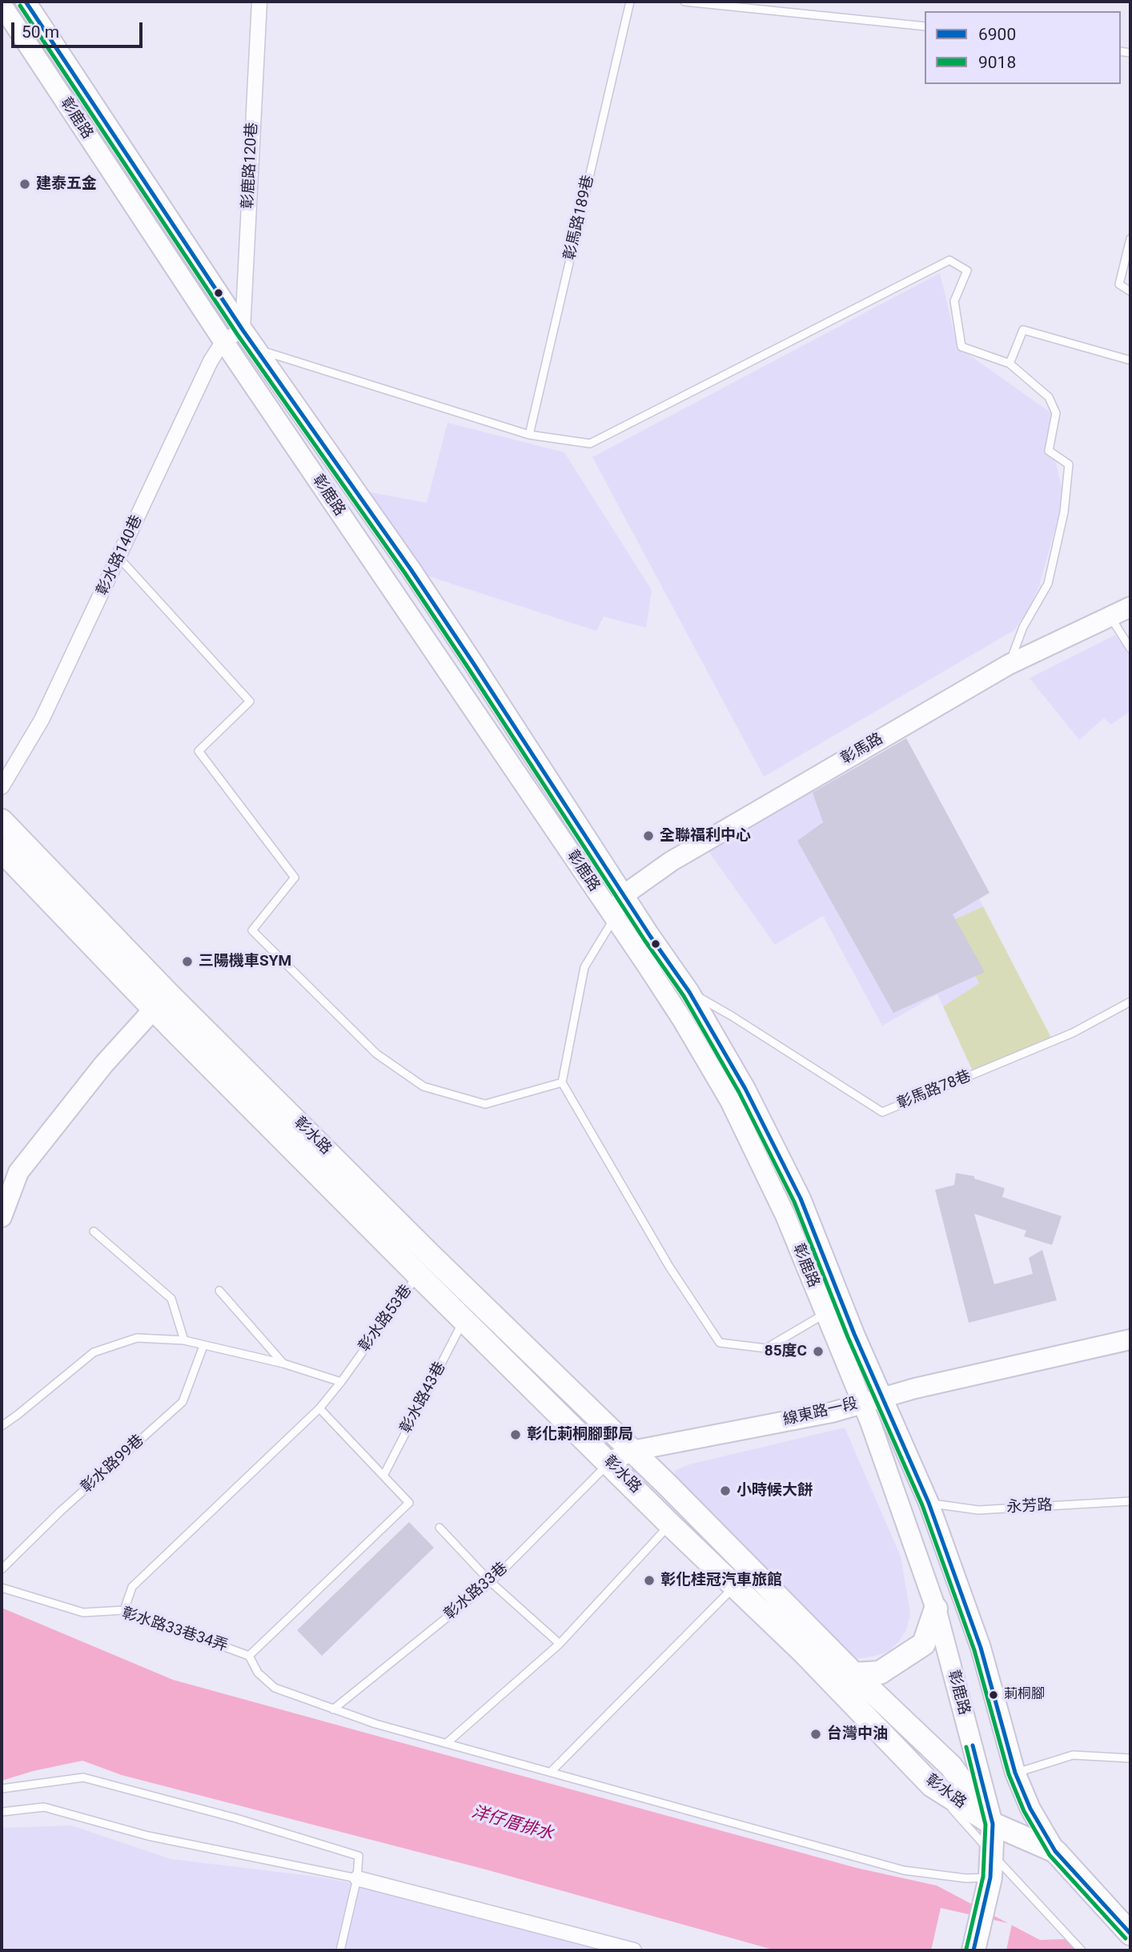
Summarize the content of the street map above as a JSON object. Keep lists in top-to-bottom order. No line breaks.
{"streets":{"main road":["彰鹿路","彰馬路","彰水路","線東路一段"],"street":["彰鹿路120巷","彰水路140巷"],"lane":["彰馬路189巷","彰馬路78巷","彰水路53巷","彰水路43巷","彰水路99巷","永芳路","彰水路33巷","彰水路33巷34弄"]},"crossings":[["彰鹿路","彰鹿路120巷"],["彰鹿路","彰水路140巷"],["彰鹿路","彰馬路"],["彰鹿路","彰馬路78巷"],["彰鹿路","彰水路"],["彰鹿路","線東路一段"],["彰鹿路","永芳路"],["彰鹿路120巷","彰水路140巷"],["彰水路","彰水路53巷"],["彰水路","彰水路43巷"],["彰水路","線東路一段"],["彰水路","彰水路33巷"],["彰水路53巷","彰水路33巷34弄"],["線東路一段","彰水路33巷"]],"water":["洋仔厝排水"],"places":["建泰五金","全聯福利中心","三陽機車SYM","85度C","彰化莿桐腳郵局","小時候大餅","彰化桂冠汽車旅館","莿桐腳","台灣中油"],"lines":["transit line 6900","transit line 9018"],"legend":["6900","9018"],"scale_bar":"50 m"}
